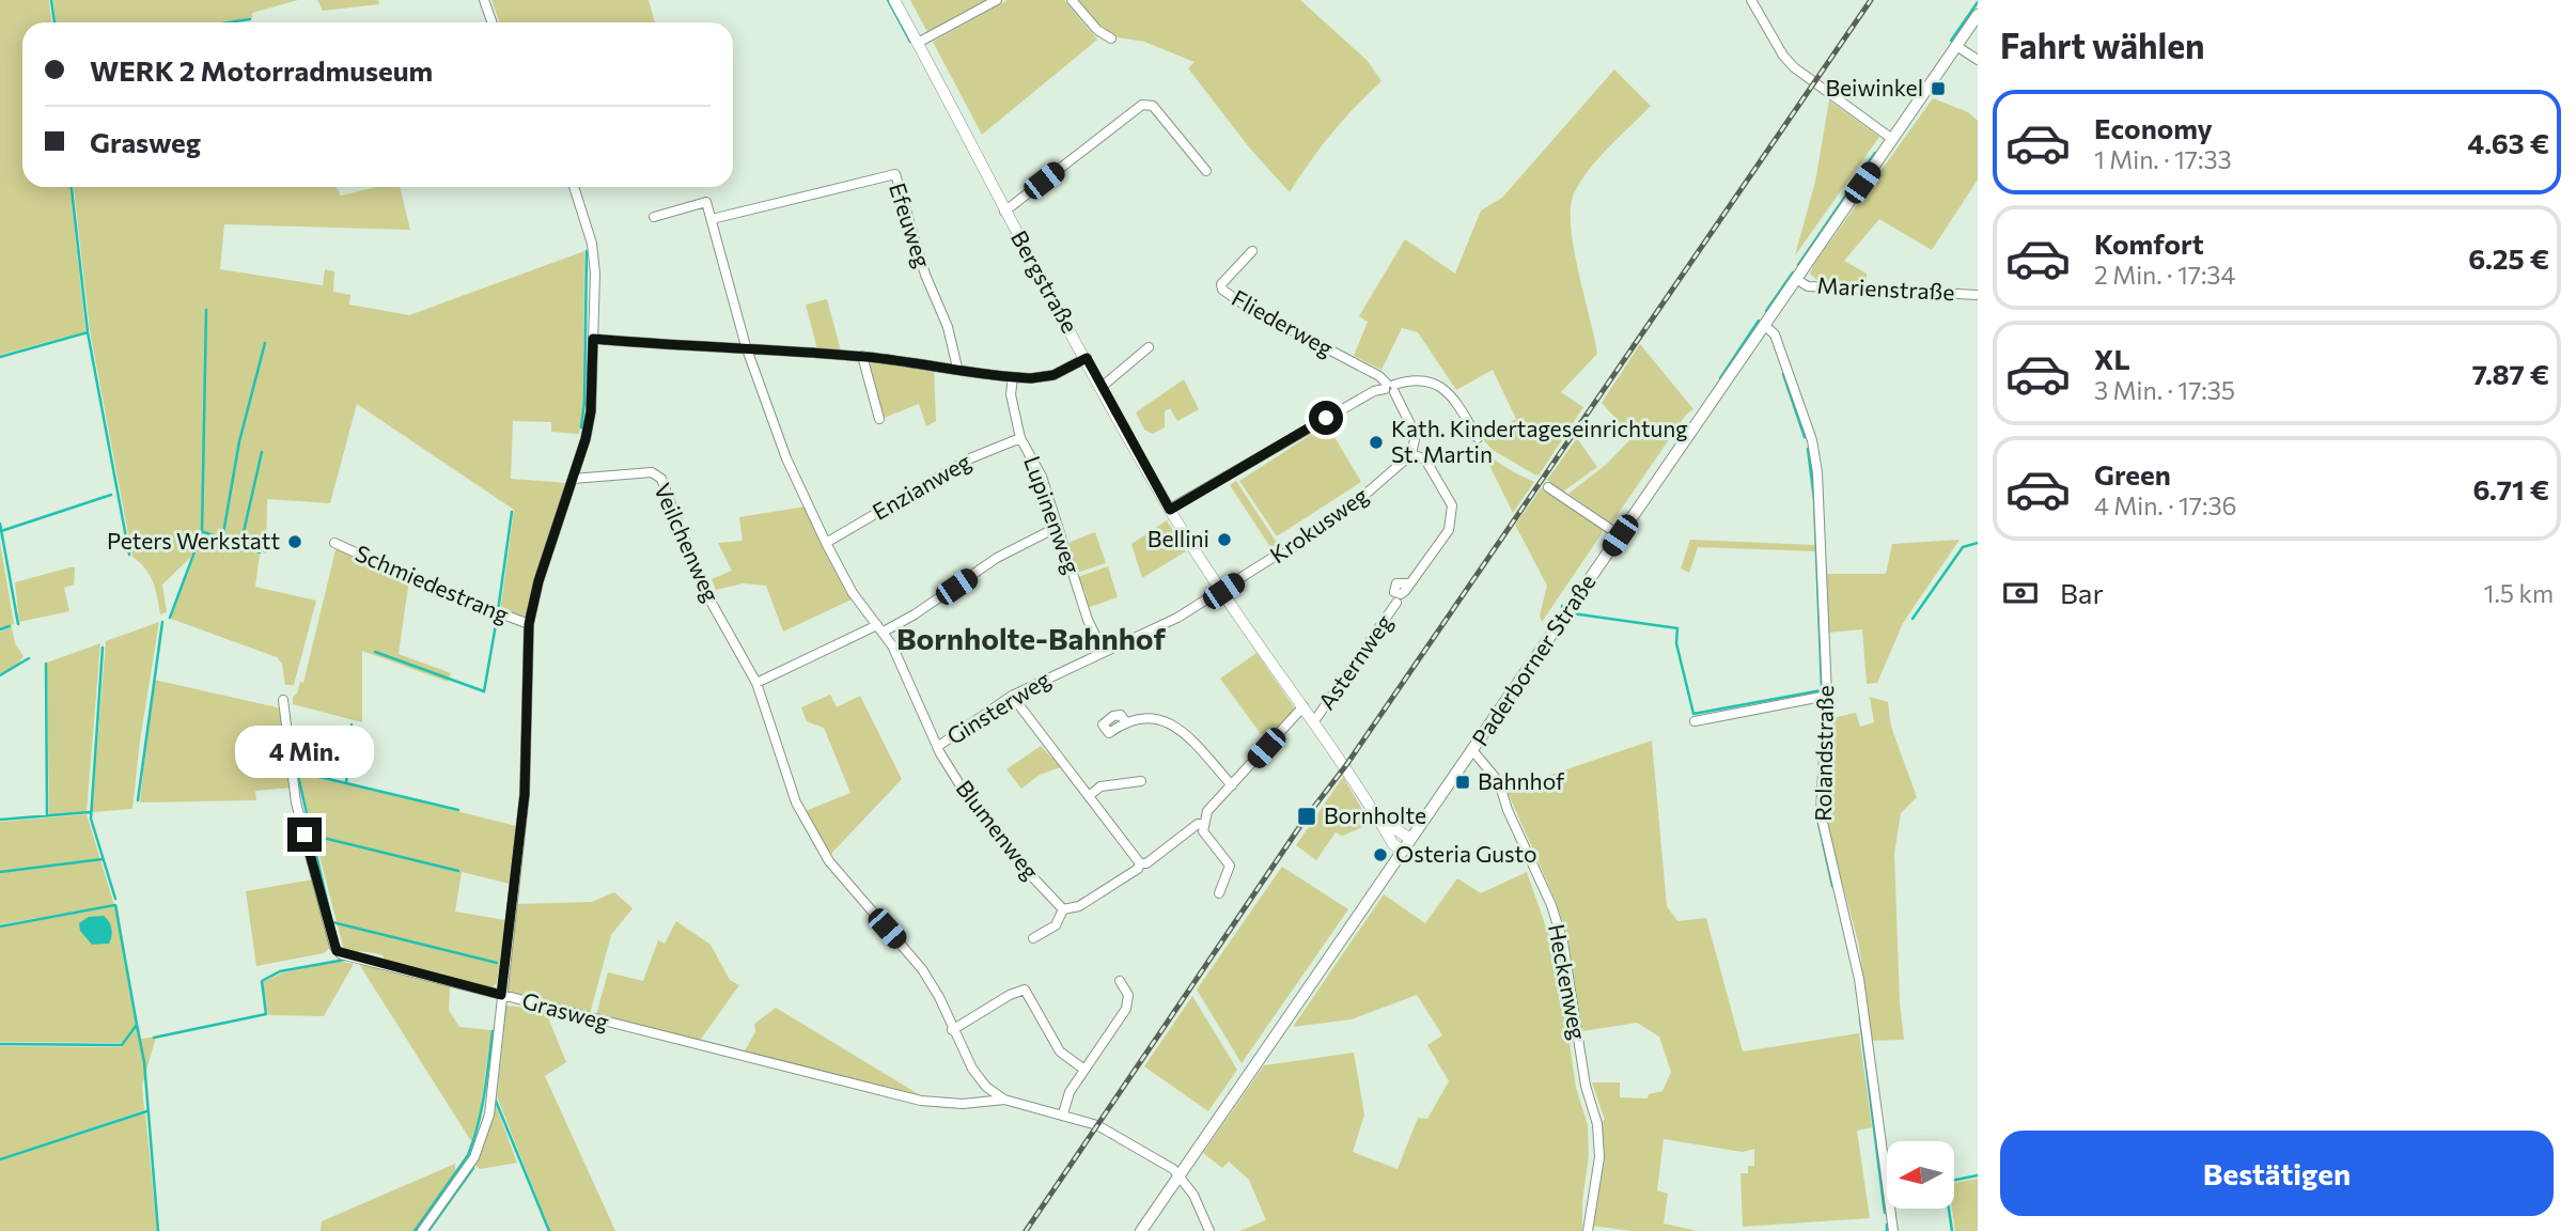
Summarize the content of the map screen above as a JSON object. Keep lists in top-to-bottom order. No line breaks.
{"streets":{"main road":["Paderborner Straße"],"street":["Efeuweg","Bergstraße","Marienstraße","Fliederweg","Enzianweg","Lupinenweg","Krokusweg","Veilchenweg","Schmiedestrang","Asternweg","Ginsterweg","Rolandstraße","Blumenweg","Heckenweg","Grasweg"]},"crossings":[["Bergstraße","Krokusweg"],["Bergstraße","Paderborner Straße"],["Bergstraße","Asternweg"],["Bergstraße","Ginsterweg"],["Marienstraße","Paderborner Straße"],["Enzianweg","Lupinenweg"],["Enzianweg","Ginsterweg"],["Lupinenweg","Ginsterweg"],["Krokusweg","Ginsterweg"],["Veilchenweg","Schmiedestrang"],["Veilchenweg","Paderborner Straße"],["Veilchenweg","Grasweg"],["Schmiedestrang","Grasweg"],["Paderborner Straße","Rolandstraße"],["Paderborner Straße","Heckenweg"],["Ginsterweg","Blumenweg"]],"districts":["Bornholte-Bahnhof"],"places":{"transit":["Beiwinkel","Bahnhof","Bornholte"],"other":["Kath. Kindertageseinrichtung St. Martin","Bellini","Peters Werkstatt","Osteria Gusto"]},"north":"left","page":{"heading":"Fahrt wählen","banner":["WERK 2 Motorradmuseum","Grasweg"],"list":[{"name":"Economy","note":"1 Min. · 17:33","value":"4.63 €"},{"name":"Komfort","note":"2 Min. · 17:34","value":"6.25 €"},{"name":"XL","note":"3 Min. · 17:35","value":"7.87 €"},{"name":"Green","note":"4 Min. · 17:36","value":"6.71 €"}],"pay":["Bar","1.5 km"],"bubble":"4 Min.","buttons":"Bestätigen"}}
